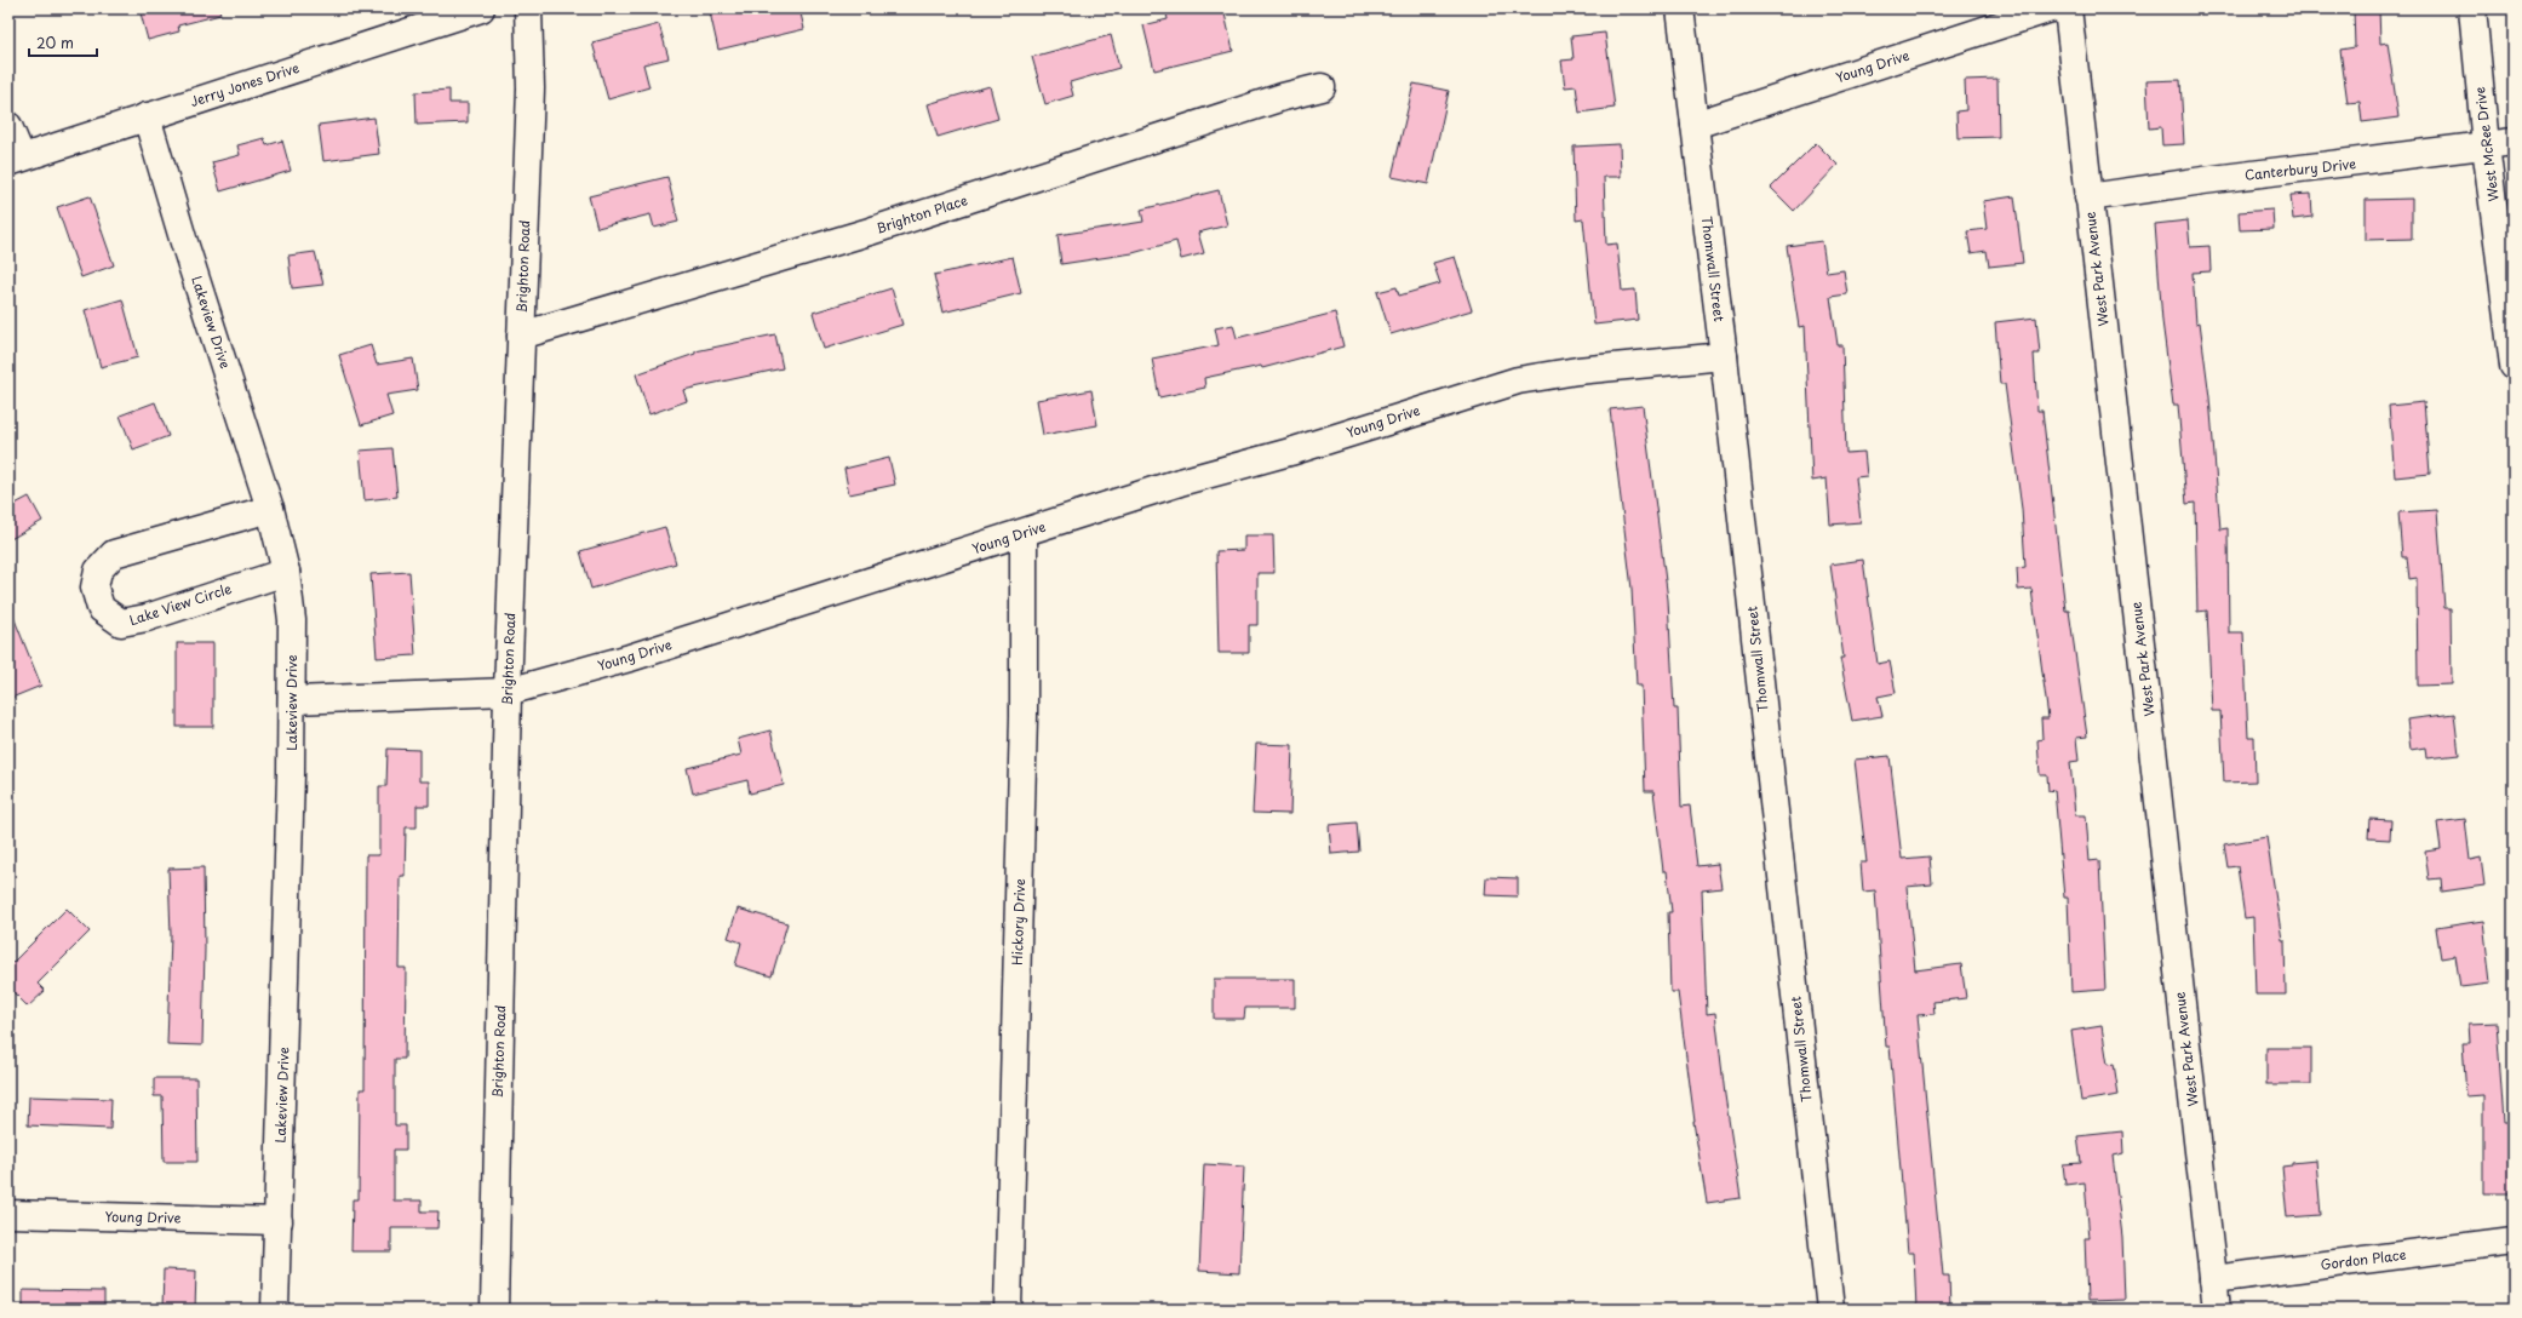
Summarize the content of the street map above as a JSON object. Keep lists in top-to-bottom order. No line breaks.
{"streets":{"street":["Young Drive","Jerry Jones Drive","West McRee Drive","Canterbury Drive","Brighton Place","Brighton Road","Thomwall Street","West Park Avenue","Lakeview Drive","Lake View Circle","Hickory Drive","Gordon Place"]},"crossings":[["Young Drive","Brighton Road"],["Young Drive","Thomwall Street"],["Young Drive","Lakeview Drive"],["Young Drive","Hickory Drive"],["Jerry Jones Drive","Lakeview Drive"],["West McRee Drive","Canterbury Drive"],["Canterbury Drive","West Park Avenue"],["Brighton Place","Brighton Road"],["West Park Avenue","Gordon Place"],["Lakeview Drive","Lake View Circle"]],"scale_bar":"20 m"}
